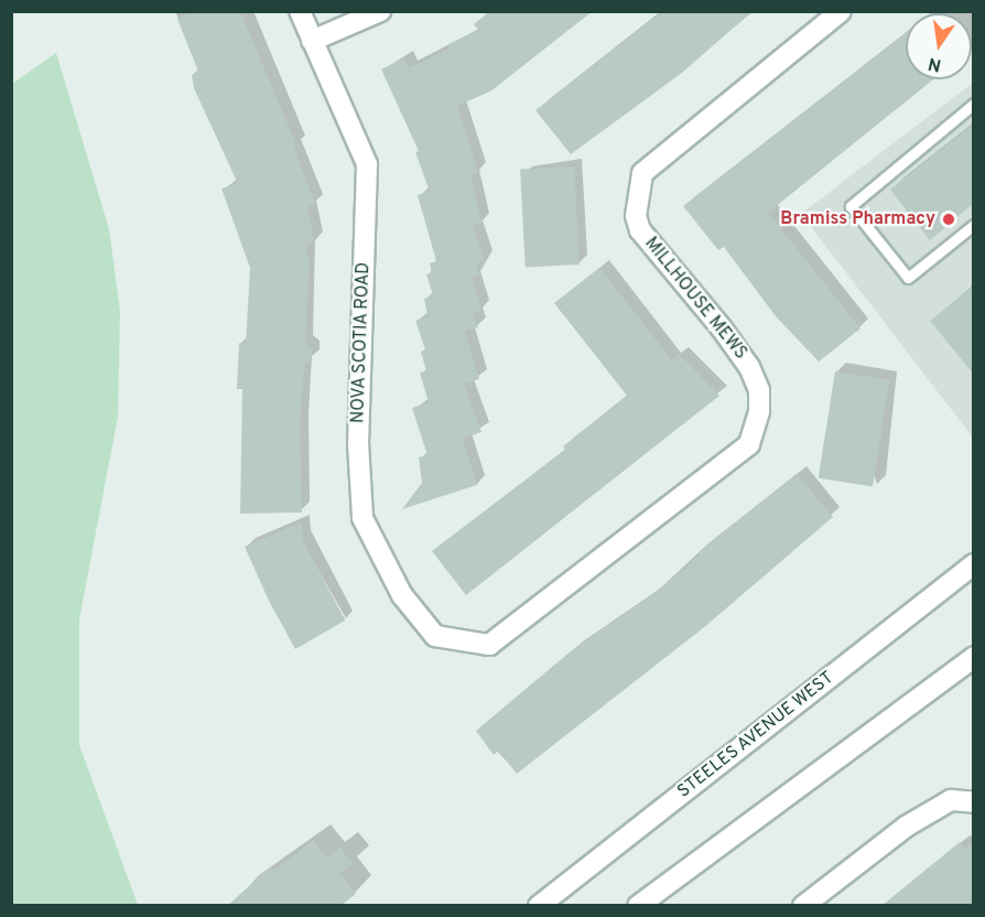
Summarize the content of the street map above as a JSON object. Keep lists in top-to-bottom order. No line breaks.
{"streets":{"street":["MILLHOUSE MEWS","NOVA SCOTIA ROAD","STEELES AVENUE WEST"]},"crossings":[["MILLHOUSE MEWS","NOVA SCOTIA ROAD"]],"places":["Bramiss Pharmacy"],"north":"bottom"}
